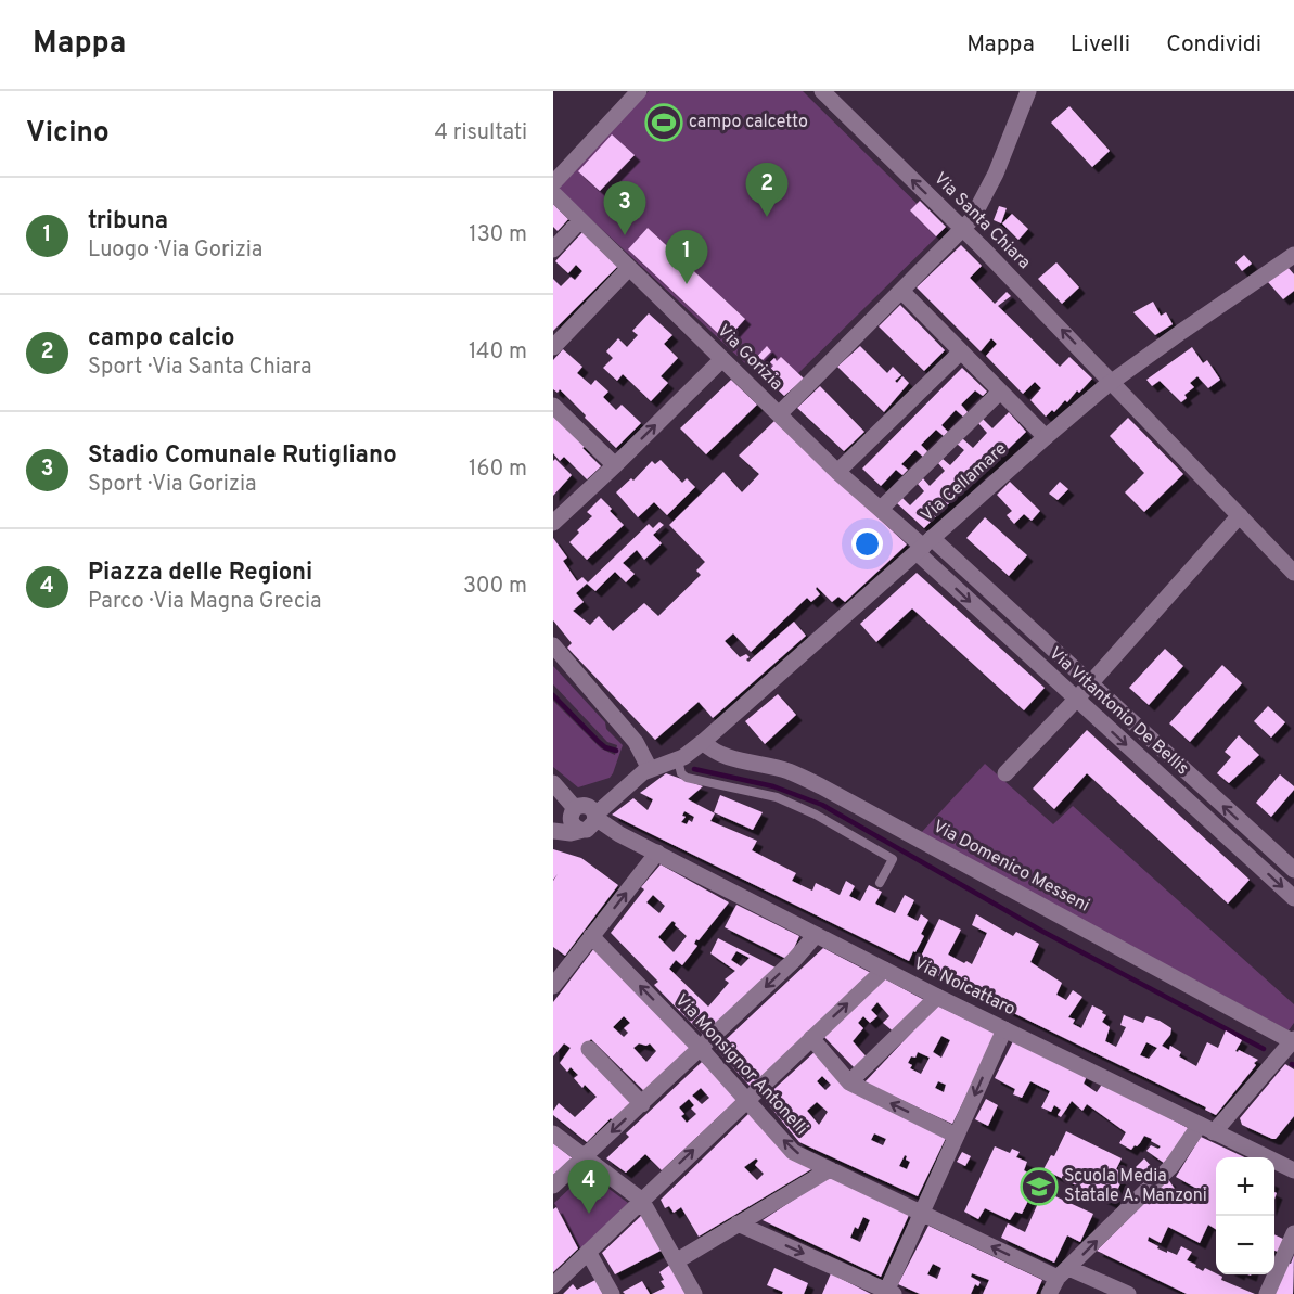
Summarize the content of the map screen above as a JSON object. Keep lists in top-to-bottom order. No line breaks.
{"streets":{"street":["Via Santa Chiara","Via Gorizia","Via Cellamare","Via Vitantonio De Bellis","Via Domenico Messeni","Via Noicattaro","Via Monsignor Antonelli"]},"crossings":[["Via Santa Chiara","Via Cellamare"],["Via Gorizia","Via Cellamare"],["Via Gorizia","Via Vitantonio De Bellis"],["Via Cellamare","Via Vitantonio De Bellis"],["Via Cellamare","Via Domenico Messeni"],["Via Cellamare","Via Noicattaro"]],"places":{"sports":["campo calcetto"],"school or university":["Scuola Media Statale A. Manzoni"]},"page":{"header":"Mappa","nav":["Mappa","Livelli","Condividi"],"heading":["Vicino","4 risultati"],"pins":["2","3","1","4"],"list":[{"mark":"1","name":"tribuna","note":"Luogo · Via Gorizia","value":"130 m"},{"mark":"2","name":"campo calcio","note":"Sport · Via Santa Chiara","value":"140 m"},{"mark":"3","name":"Stadio Comunale Rutigliano","note":"Sport · Via Gorizia","value":"160 m"},{"mark":"4","name":"Piazza delle Regioni","note":"Parco · Via Magna Grecia","value":"300 m"}],"map_buttons":["+","−"]}}
